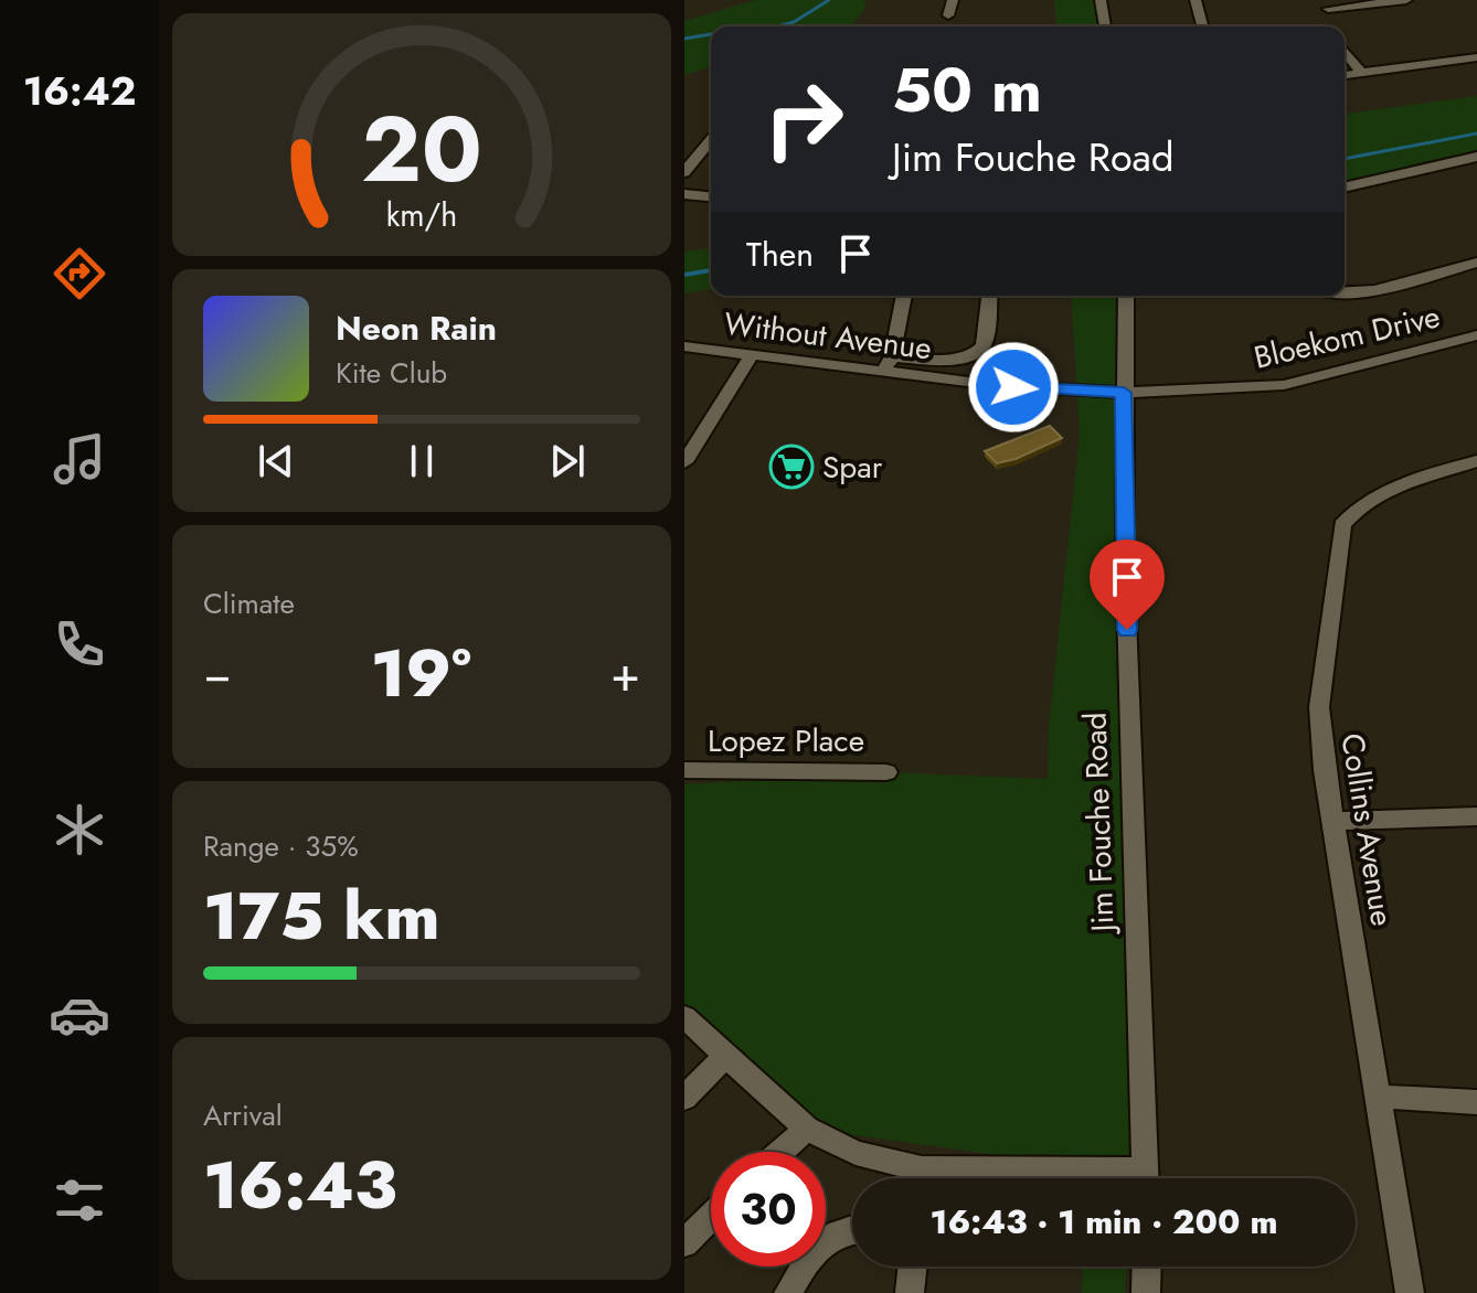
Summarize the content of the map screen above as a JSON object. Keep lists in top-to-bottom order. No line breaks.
{"streets":{"street":["Without Avenue","Bloekom Drive","Lopez Place","Jim Fouche Road","Collins Avenue"]},"crossings":[["Without Avenue","Bloekom Drive"],["Without Avenue","Jim Fouche Road"],["Bloekom Drive","Jim Fouche Road"]],"places":{"supermarket":["Spar"]},"page":{"tabs":"16:42","turn":["50 m","Jim Fouche Road"],"then":"Then","song":["Neon Rain","Kite Club"],"tile":["Climate",["Range · 35%","175 km"],["Arrival","16:43"]],"heat":["−","19°","+"],"limit":"30","trip":"16:43 · 1 min · 200 m","gauge":["20","km/h"]}}
